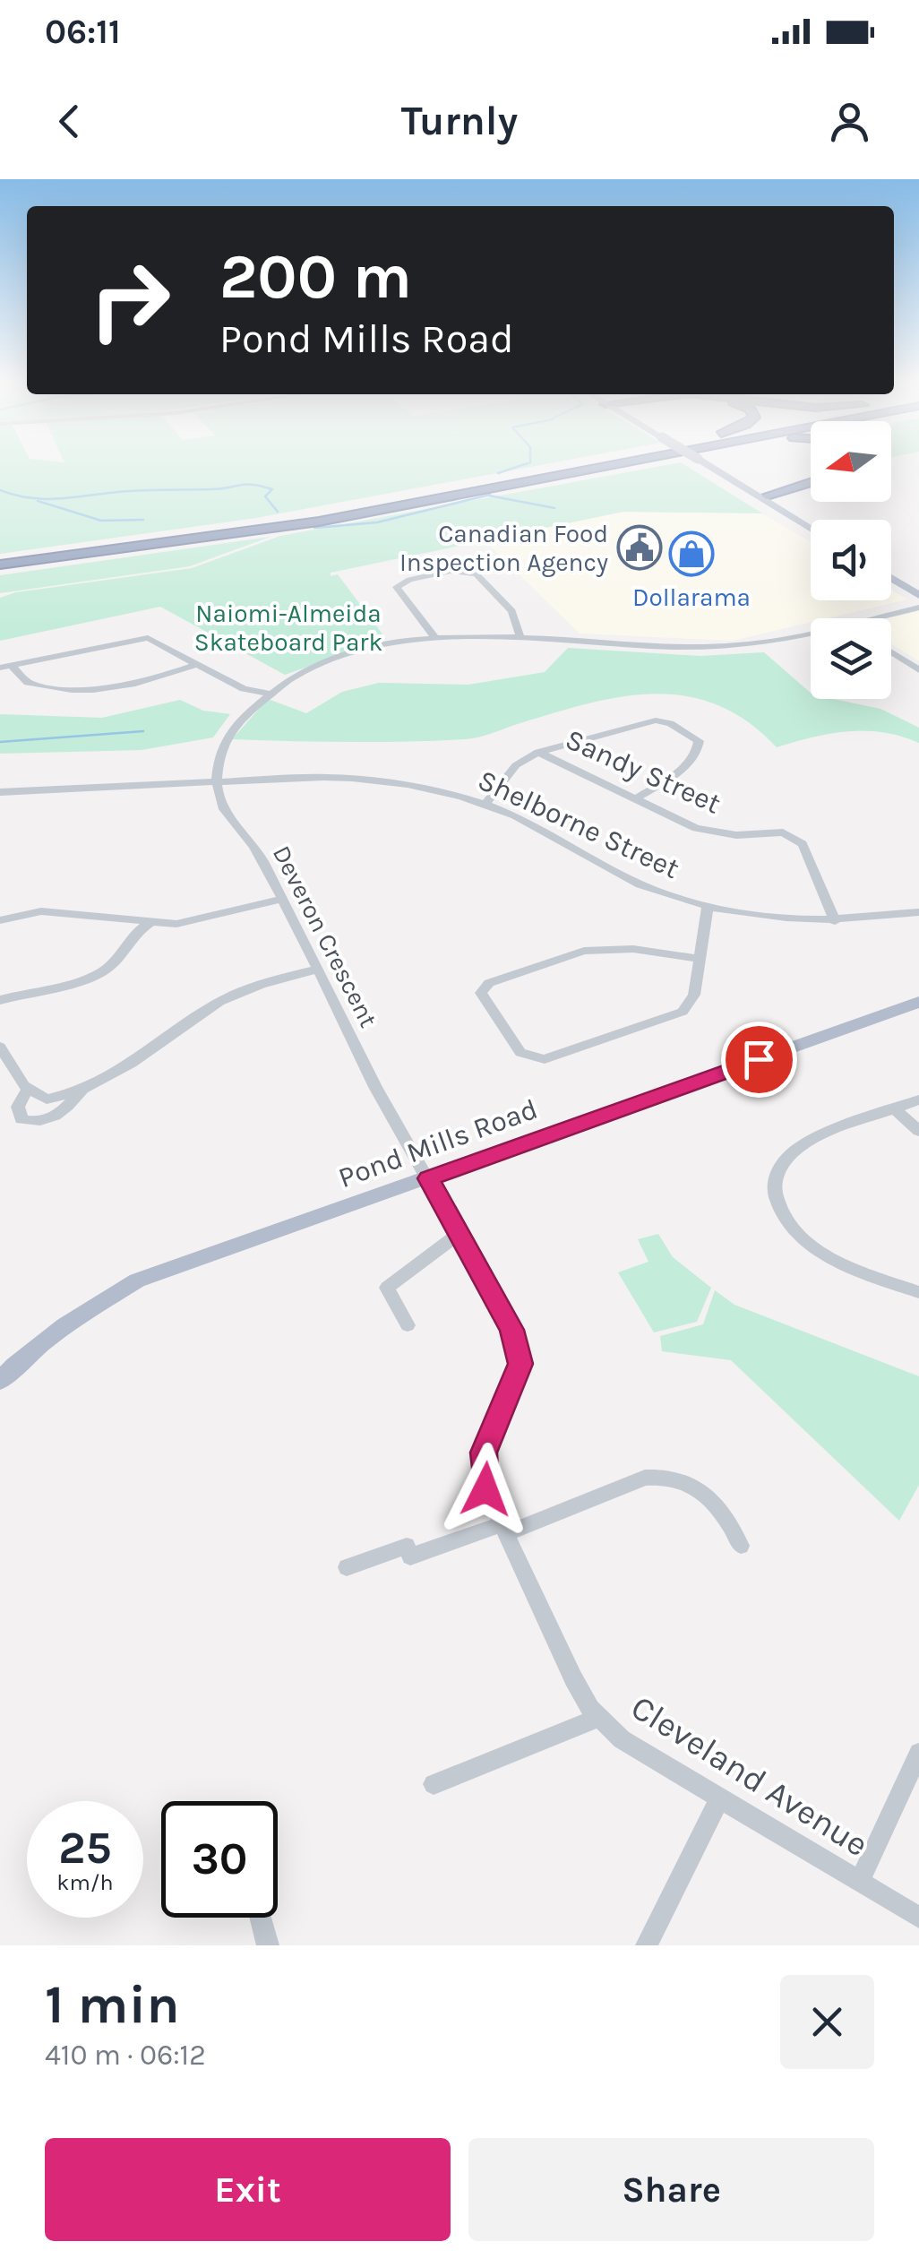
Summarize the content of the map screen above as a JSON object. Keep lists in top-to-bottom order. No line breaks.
{"streets":{"main road":["Pond Mills Road"],"street":["Sandy Street","Shelborne Street","Deveron Crescent","Cleveland Avenue"]},"crossings":[["Sandy Street","Shelborne Street"],["Shelborne Street","Deveron Crescent"],["Deveron Crescent","Pond Mills Road"],["Deveron Crescent","Cleveland Avenue"],["Pond Mills Road","Cleveland Avenue"]],"parks":["Naiomi-Almeida Skateboard Park"],"places":{"public building":["Canadian Food Inspection Agency"],"shop":["Dollarama"]},"north":"left","page":{"status":"06:11","header":"Turnly","turn":["200 m","Pond Mills Road"],"speed":"25 km/h","limit":"30","heading":["1 min","410 m · 06:12"],"buttons":["Exit","Share"]}}
